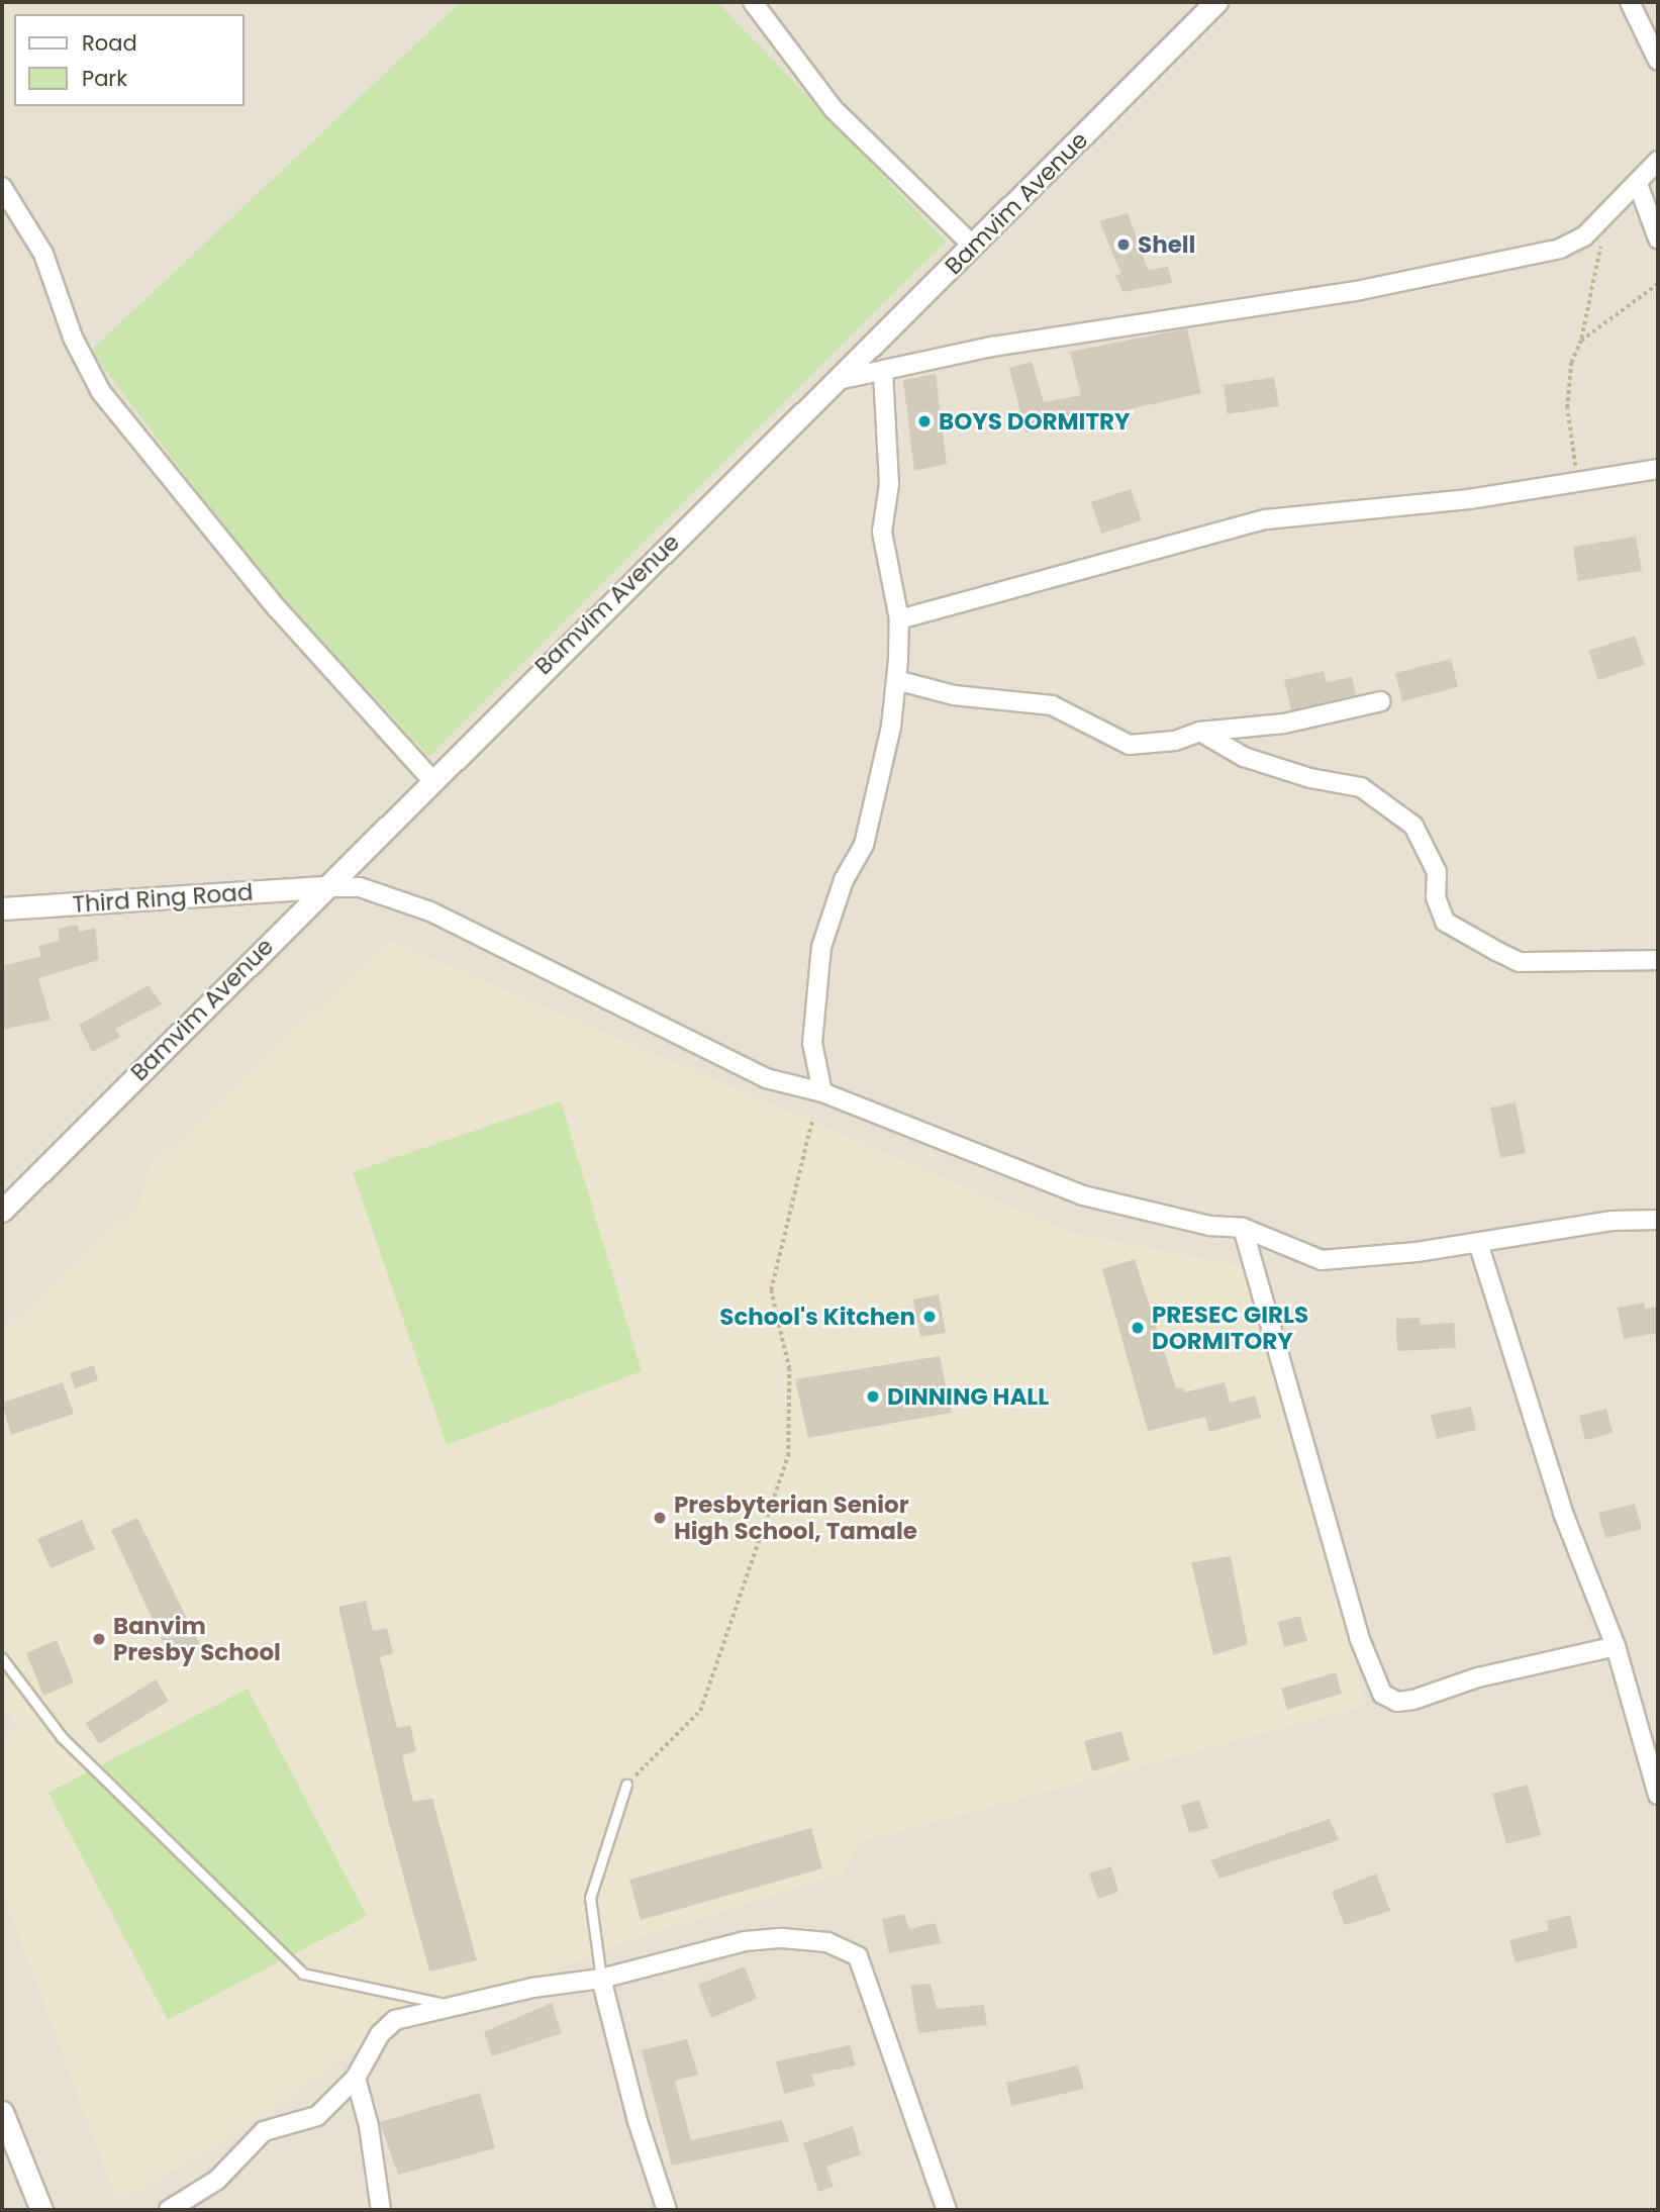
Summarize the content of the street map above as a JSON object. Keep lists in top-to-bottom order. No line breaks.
{"streets":{"street":["Bamvim Avenue","Third Ring Road"]},"crossings":[["Bamvim Avenue","Third Ring Road"]],"places":["Shell","BOYS DORMITRY","School's Kitchen","PRESEC GIRLS DORMITORY","DINNING HALL","Presbyterian Senior High School, Tamale","Banvim Presby School"],"legend":["Road","Park"]}
